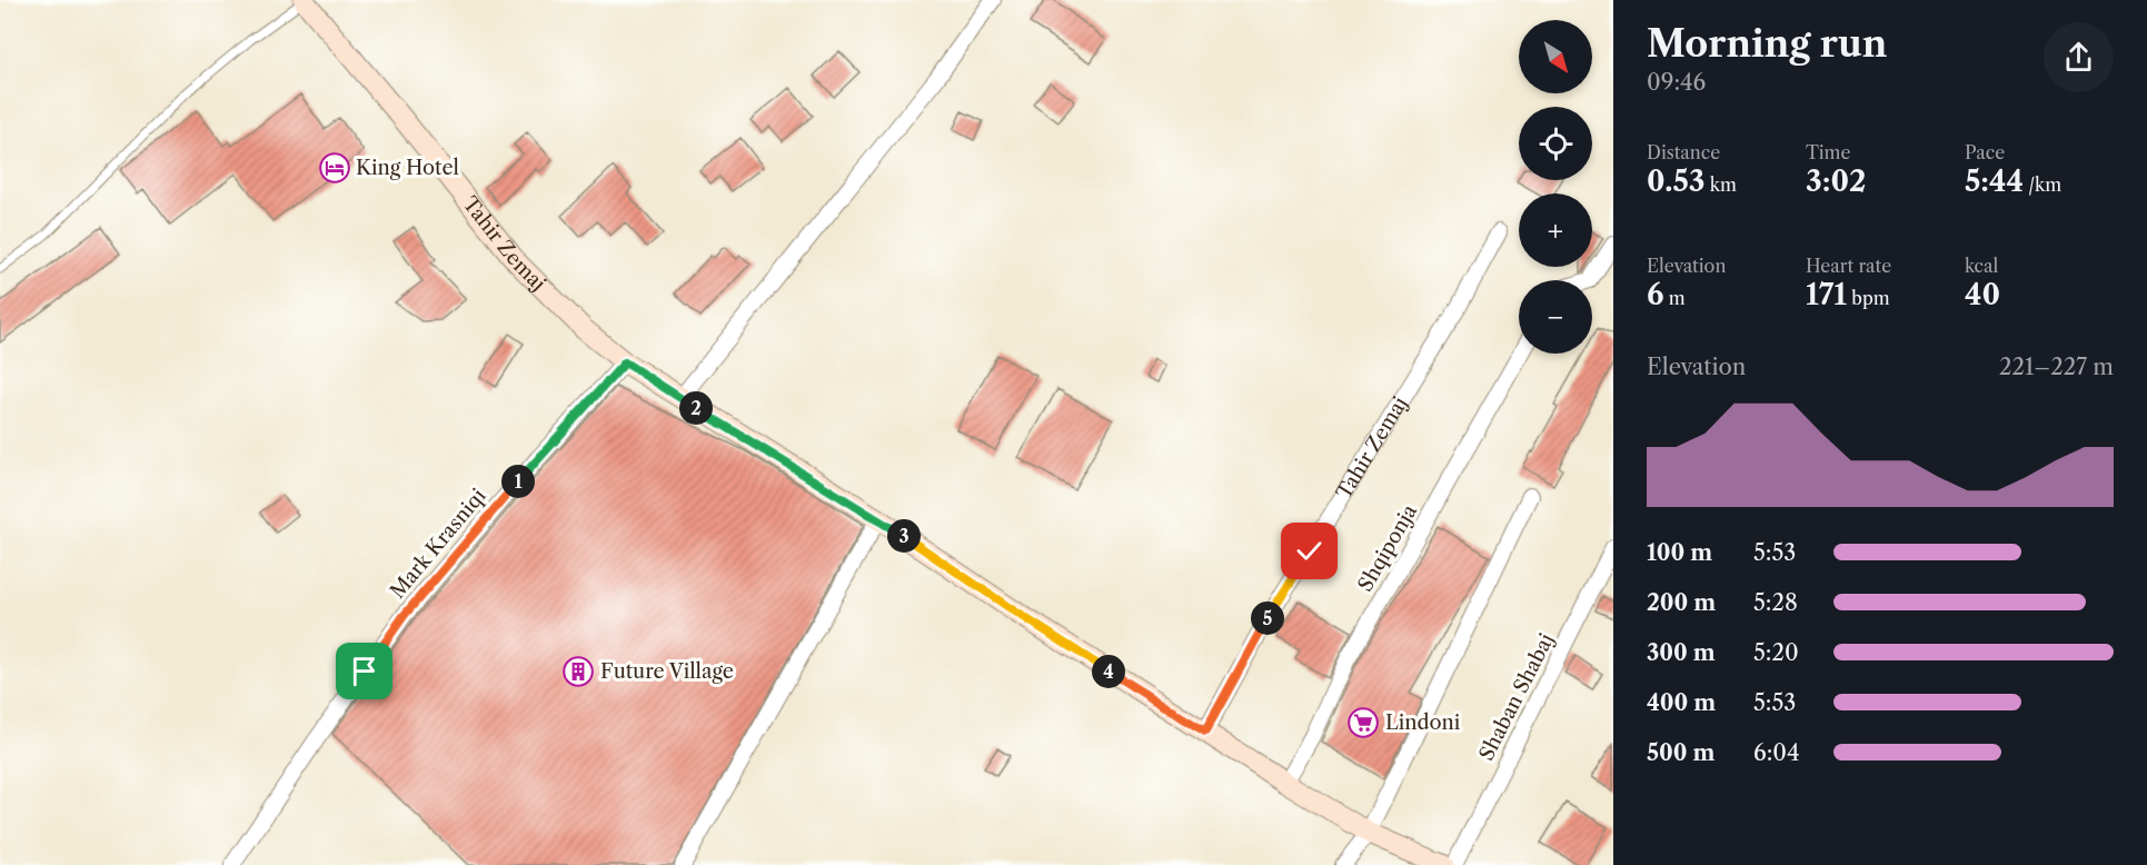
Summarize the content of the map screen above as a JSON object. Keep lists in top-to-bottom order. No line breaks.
{"streets":{"main road":["Tahir Zemaj"],"street":["Mark Krasniqi","Shqiponja","Shaban Shabaj"]},"crossings":[["Tahir Zemaj","Mark Krasniqi"],["Tahir Zemaj","Shqiponja"]],"places":{"hotel":["King Hotel"],"building":["Future Village"],"supermarket":["Lindoni"]},"north":"bottom right","page":{"heading":["Morning run","09:46"],"map_buttons":["+","−"],"stats":[["Distance","0.53 km"],["Time","3:02"],["Pace","5:44 /km"],["Elevation","6 m"],["Heart rate","171 bpm"],["kcal","40"]],"chart":["Elevation","221–227 m"],"pins":["2","1","3","5","4"],"list":[{"name":"100 m","note":"5:53"},{"name":"200 m","note":"5:28"},{"name":"300 m","note":"5:20"},{"name":"400 m","note":"5:53"},{"name":"500 m","note":"6:04"}]}}
